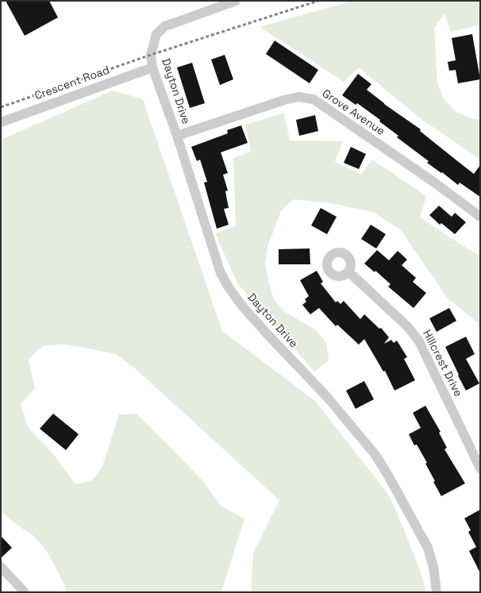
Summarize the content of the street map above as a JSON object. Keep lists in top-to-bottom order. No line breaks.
{"streets":{"street":["Crescent Road","Dayton Drive","Grove Avenue","Hillcrest Drive"]},"crossings":[["Crescent Road","Dayton Drive"],["Dayton Drive","Grove Avenue"]]}
